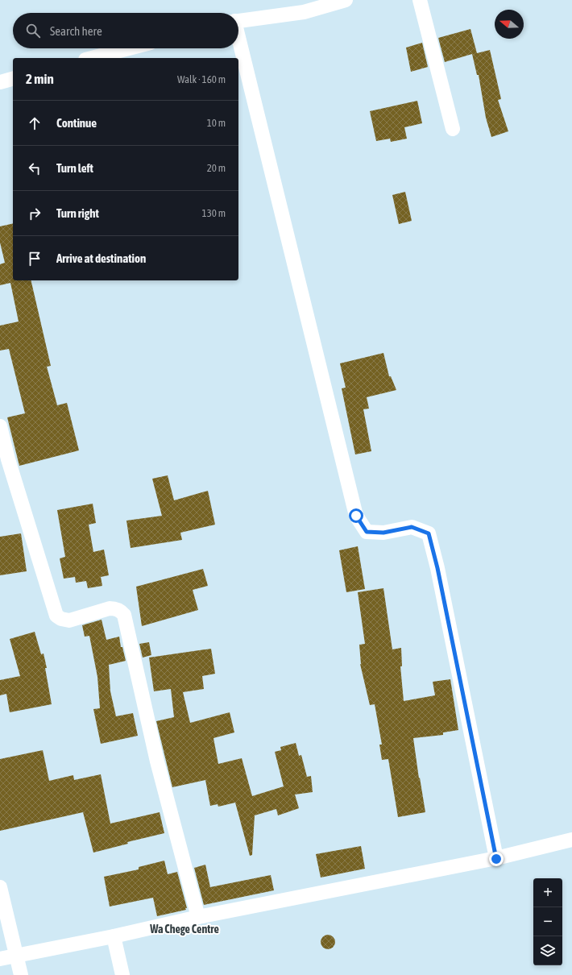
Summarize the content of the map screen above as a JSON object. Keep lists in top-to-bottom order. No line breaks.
{"districts":["Wa Chege Centre"],"north":"left","page":{"search":"Search here","heading":["2 min","Walk · 160 m"],"list":[["Continue","10 m"],["Turn left","20 m"],["Turn right","130 m"],"Arrive at destination"],"map_buttons":["+","−"]}}
